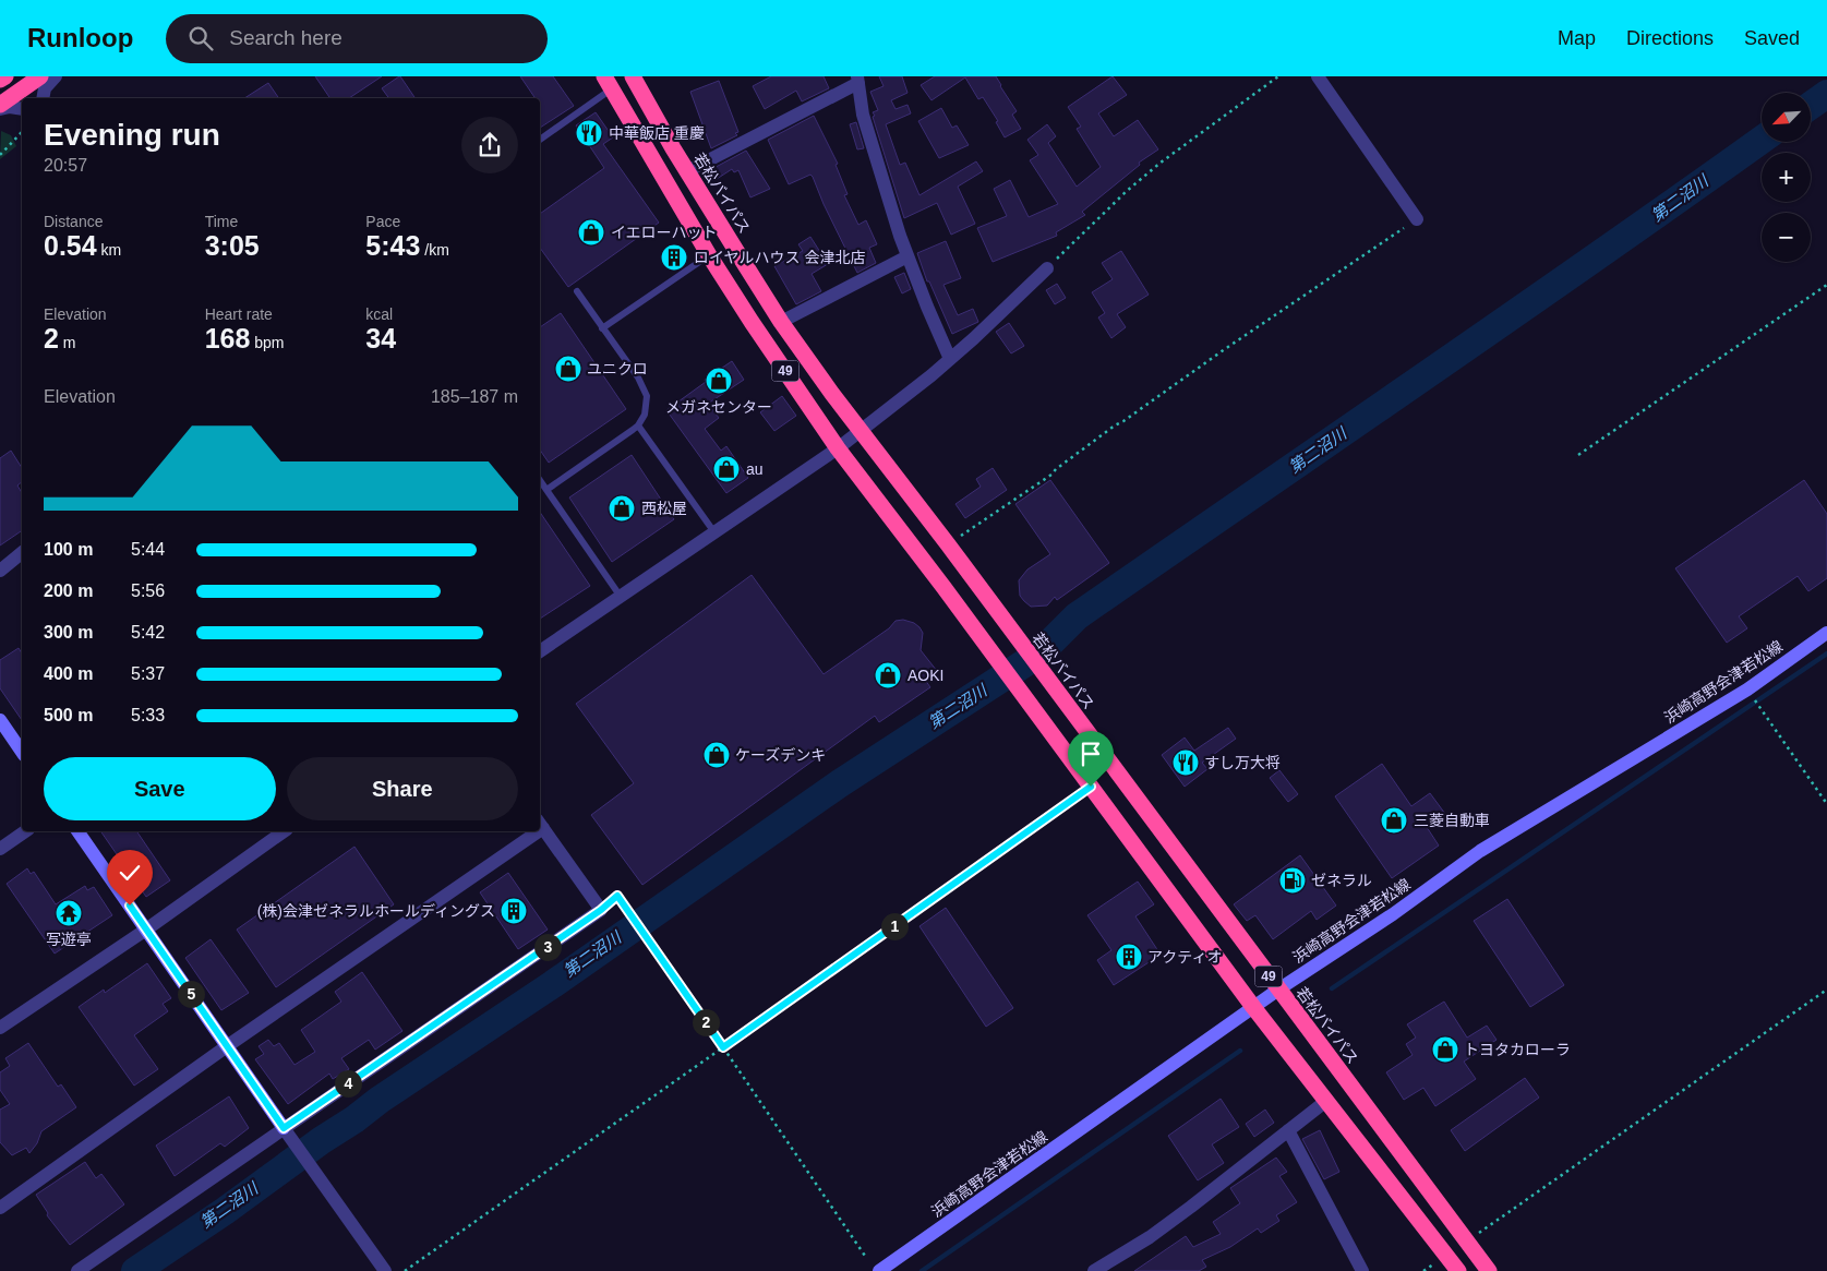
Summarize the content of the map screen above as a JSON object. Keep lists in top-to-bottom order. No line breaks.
{"streets":{"highway":["若松バイパス","49"],"main road":["浜崎高野会津若松線"]},"crossings":[["若松バイパス","浜崎高野会津若松線"],["49","浜崎高野会津若松線"]],"water":["第二沼川"],"places":{"restaurant":["中華飯店 重慶","すし万大将"],"shop":["イエローハット","ユニクロ","メガネセンター","au","西松屋","AOKI","ケーズデンキ","三菱自動車","トヨタカローラ"],"building":["ロイヤルハウス 会津北店","(株)会津ゼネラルホールディングス","アクティオ"],"fuel station":["ゼネラル"],"temple":["写遊亭"]},"north":"bottom left","page":{"header":"Runloop","search":"Search here","nav":["Map","Directions","Saved"],"map_buttons":["+","−"],"heading":["Evening run","20:57"],"stats":[["Distance","0.54 km"],["Time","3:05"],["Pace","5:43 /km"],["Elevation","2 m"],["Heart rate","168 bpm"],["kcal","34"]],"chart":["Elevation","185–187 m"],"list":[{"name":"100 m","note":"5:44"},{"name":"200 m","note":"5:56"},{"name":"300 m","note":"5:42"},{"name":"400 m","note":"5:37"},{"name":"500 m","note":"5:33"}],"buttons":["Save","Share"],"pins":["1","3","5","2","4"]}}
